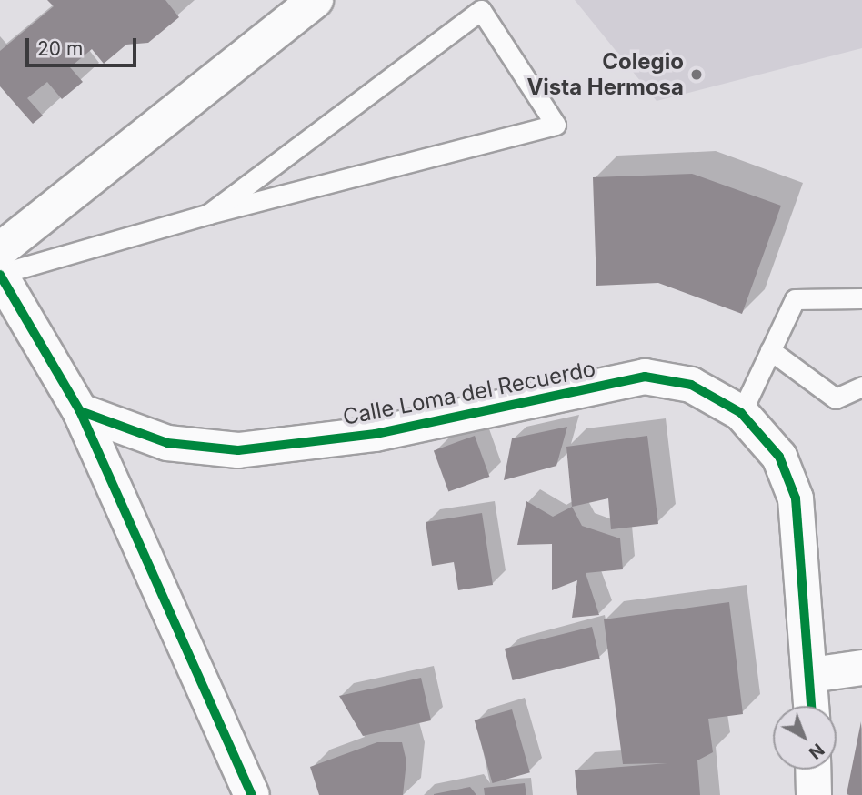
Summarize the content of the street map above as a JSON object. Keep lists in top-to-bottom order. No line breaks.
{"streets":{"street":["Calle Loma del Recuerdo"]},"places":["Colegio Vista Hermosa"],"scale_bar":"20 m","north":"bottom right"}
